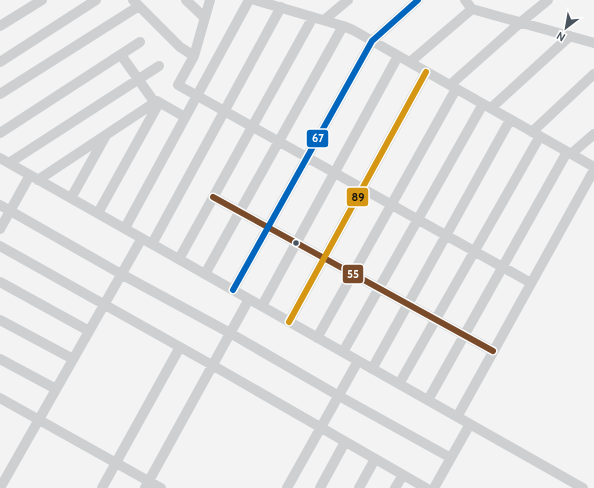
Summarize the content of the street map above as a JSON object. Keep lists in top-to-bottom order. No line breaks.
{"lines":["transit line 67","transit line 89","transit line 55"],"north":"bottom left"}
